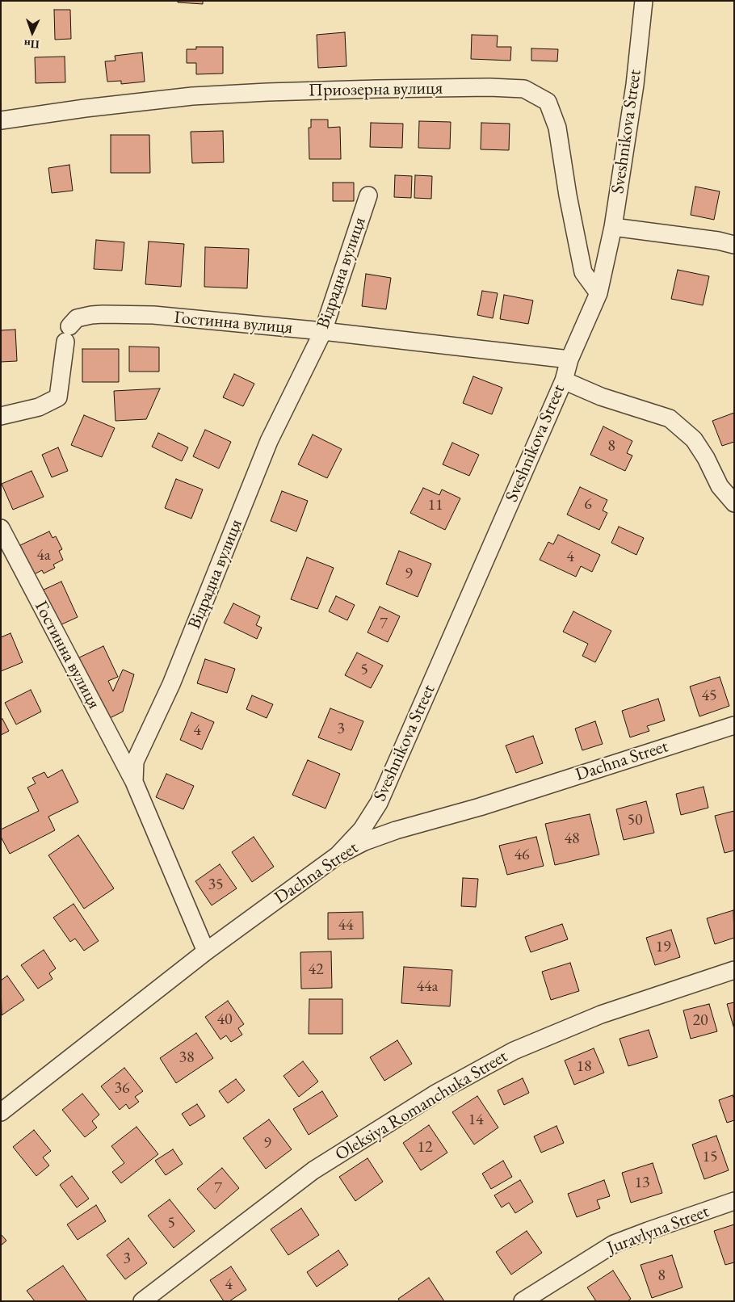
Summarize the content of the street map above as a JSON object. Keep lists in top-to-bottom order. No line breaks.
{"streets":{"street":["Приозерна вулиця","Sveshnikova Street","Відрадна вулиця","Гостинна вулиця","Dachna Street","Oleksiya Romanchuka Street","Juravlyna Street"]},"crossings":[["Приозерна вулиця","Sveshnikova Street"],["Sveshnikova Street","Гостинна вулиця"],["Sveshnikova Street","Dachna Street"],["Відрадна вулиця","Гостинна вулиця"],["Відрадна вулиця","Dachna Street"]],"house_numbers":["8","6","11","4а","4","9","7","5","45","3","4","50","48","46","35","44","19","42","44а","40","20","38","18","36","14","9","12","15","13","7","5","3","8","4"],"north":"bottom"}
